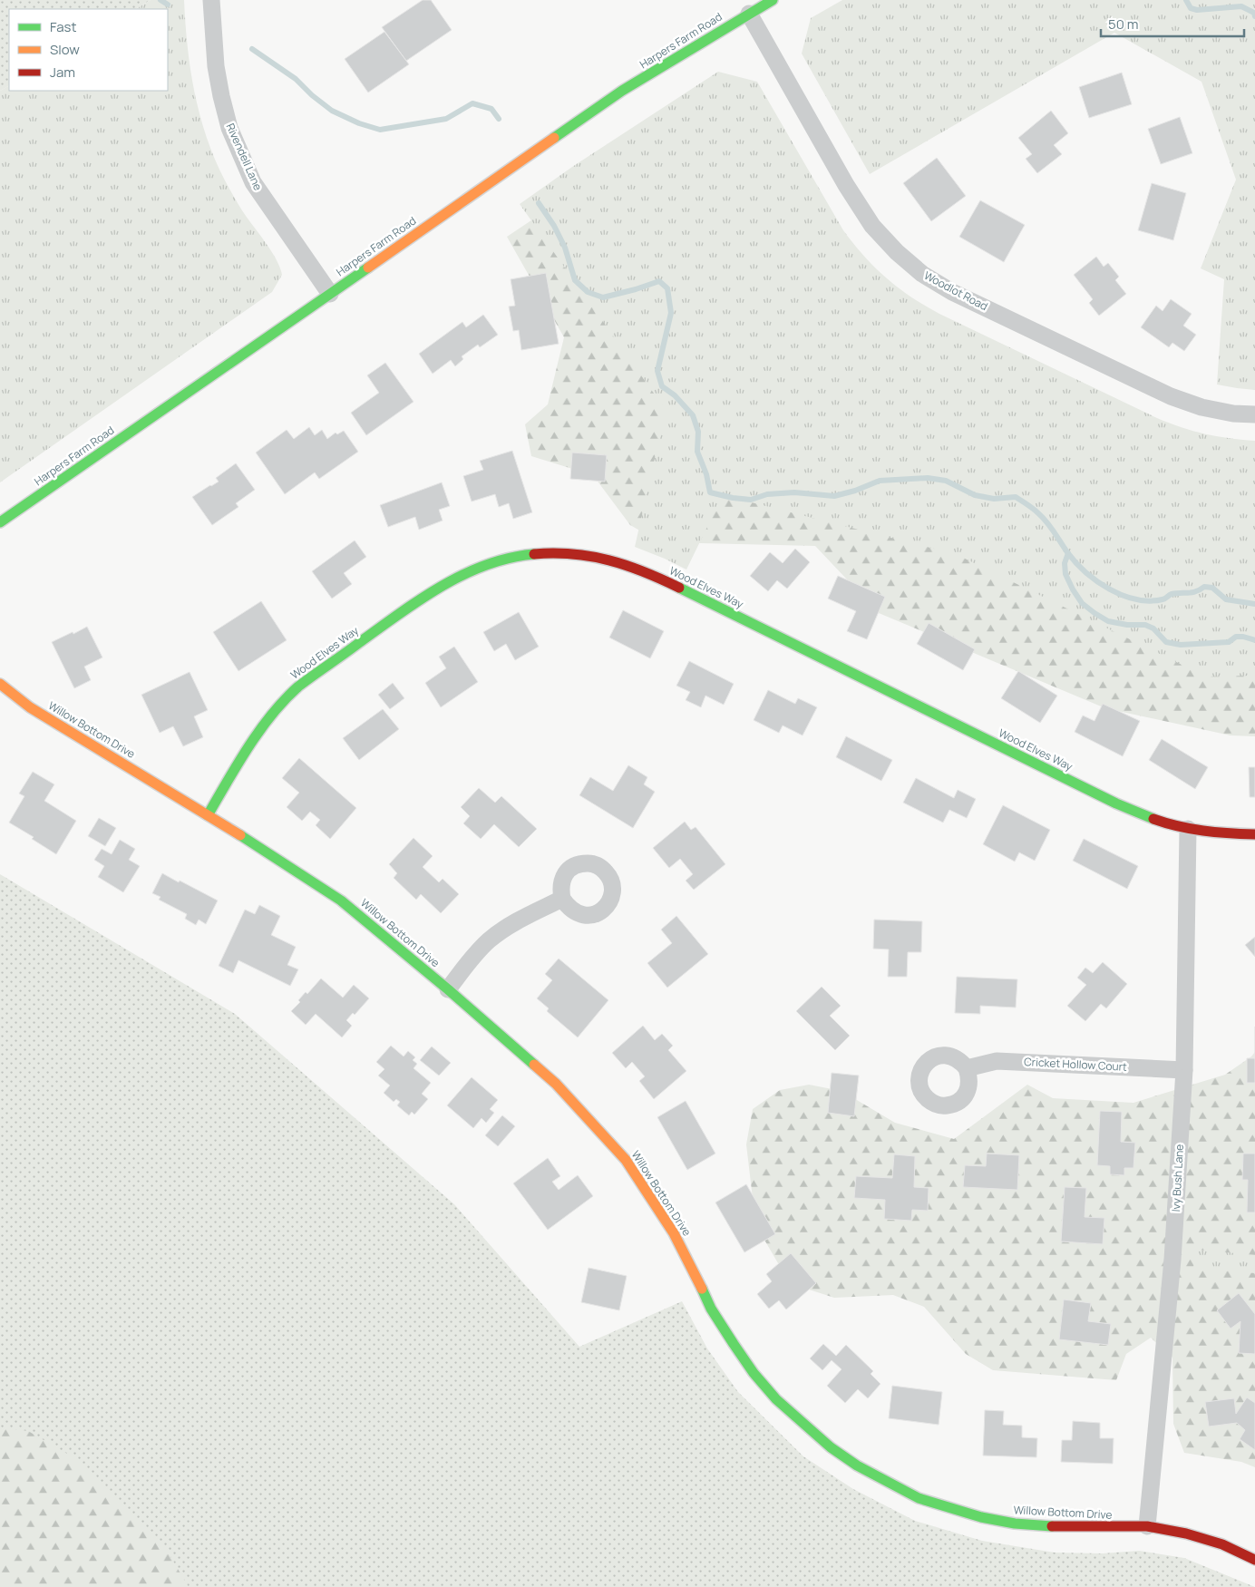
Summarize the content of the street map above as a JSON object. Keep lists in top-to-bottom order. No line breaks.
{"streets":{"street":["Harpers Farm Road","Rivendell Lane","Woodlot Road","Wood Elves Way","Willow Bottom Drive","Cricket Hollow Court","Ivy Bush Lane"]},"crossings":[["Harpers Farm Road","Rivendell Lane"],["Harpers Farm Road","Woodlot Road"],["Wood Elves Way","Willow Bottom Drive"],["Wood Elves Way","Ivy Bush Lane"],["Willow Bottom Drive","Ivy Bush Lane"],["Cricket Hollow Court","Ivy Bush Lane"]],"legend":["Fast","Slow","Jam"],"scale_bar":"50 m"}
